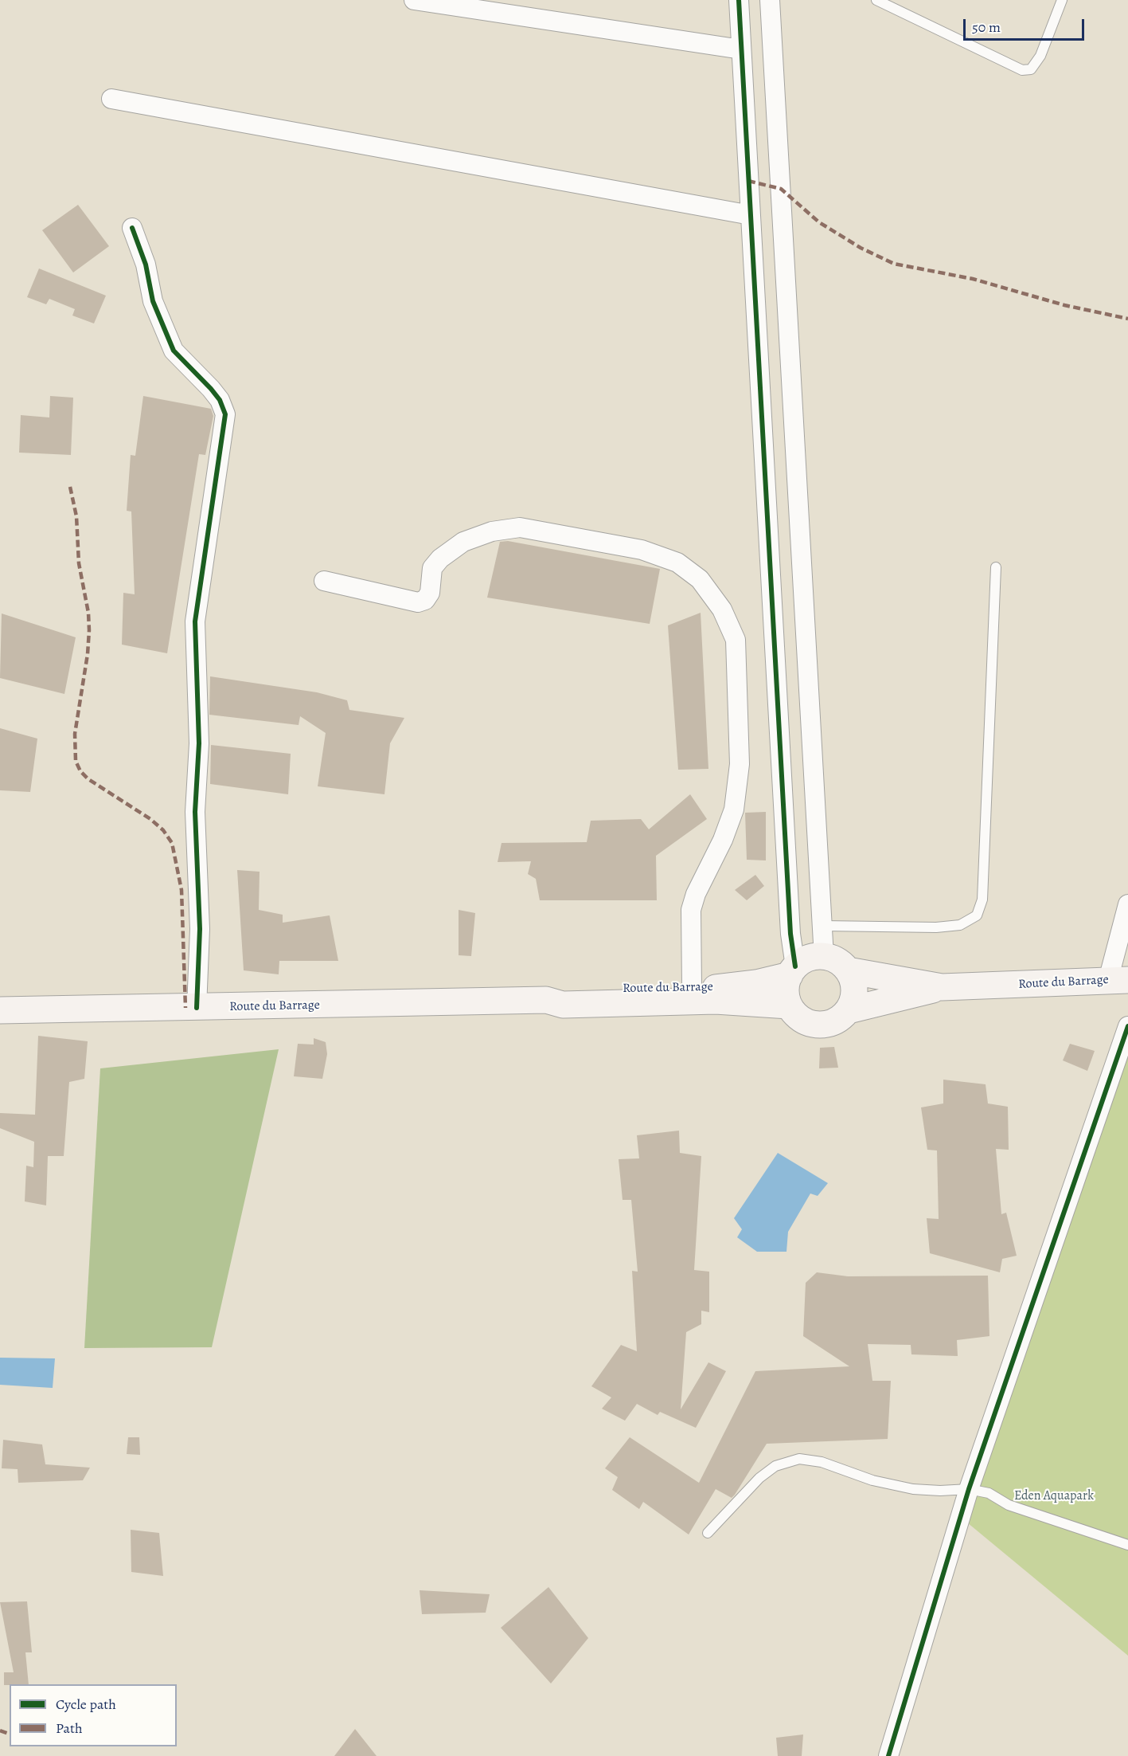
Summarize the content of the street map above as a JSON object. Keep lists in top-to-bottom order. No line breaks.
{"streets":{"main road":["Route du Barrage"]},"parks":["Eden Aquapark"],"legend":["Cycle path","Path"],"scale_bar":"50 m"}
